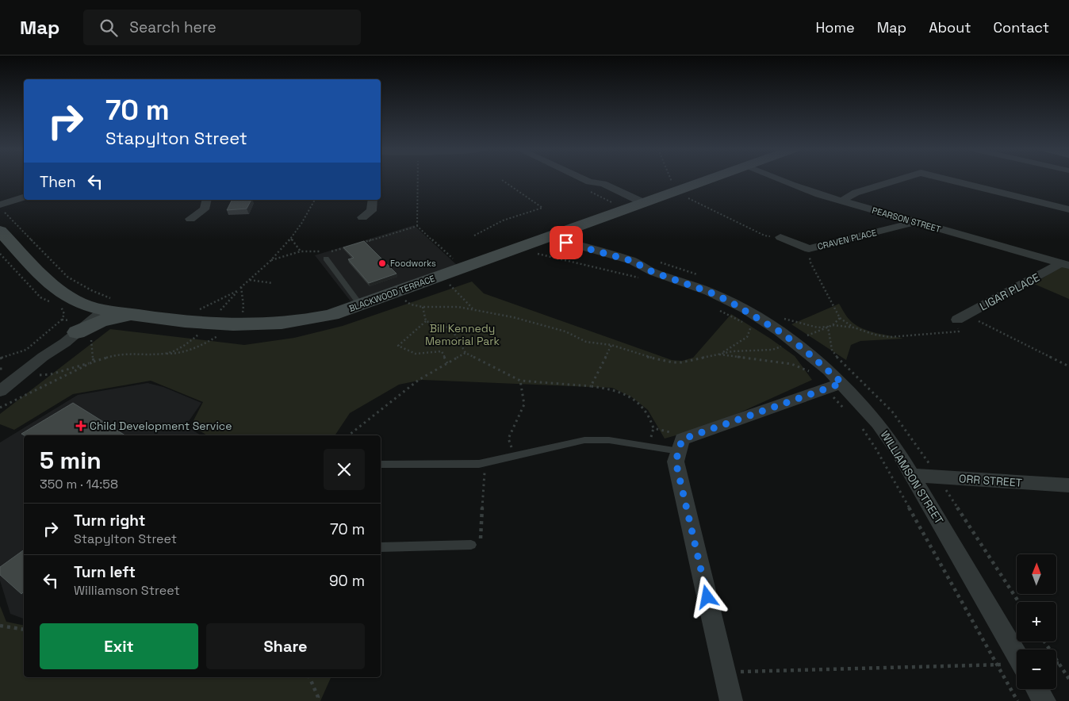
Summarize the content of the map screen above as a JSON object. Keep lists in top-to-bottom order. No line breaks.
{"streets":{"street":["PEARSON STREET","CRAVEN PLACE","LIGAR PLACE","BLACKWOOD TERRACE","WILLIAMSON STREET","ORR STREET"]},"crossings":[["PEARSON STREET","CRAVEN PLACE"],["PEARSON STREET","LIGAR PLACE"],["BLACKWOOD TERRACE","WILLIAMSON STREET"],["WILLIAMSON STREET","ORR STREET"]],"parks":["Bill Kennedy Memorial Park"],"places":{"other":["Foodworks"],"health":["Child Development Service"]},"north":"top","page":{"header":"Map","search":"Search here","nav":["Home","Map","About","Contact"],"turn":["70 m","Stapylton Street"],"then":"Then","heading":["5 min","350 m · 14:58"],"list":[{"name":"Turn right","note":"Stapylton Street","value":"70 m"},{"name":"Turn left","note":"Williamson Street","value":"90 m"}],"map_buttons":["+","−"],"buttons":["Exit","Share"]}}
